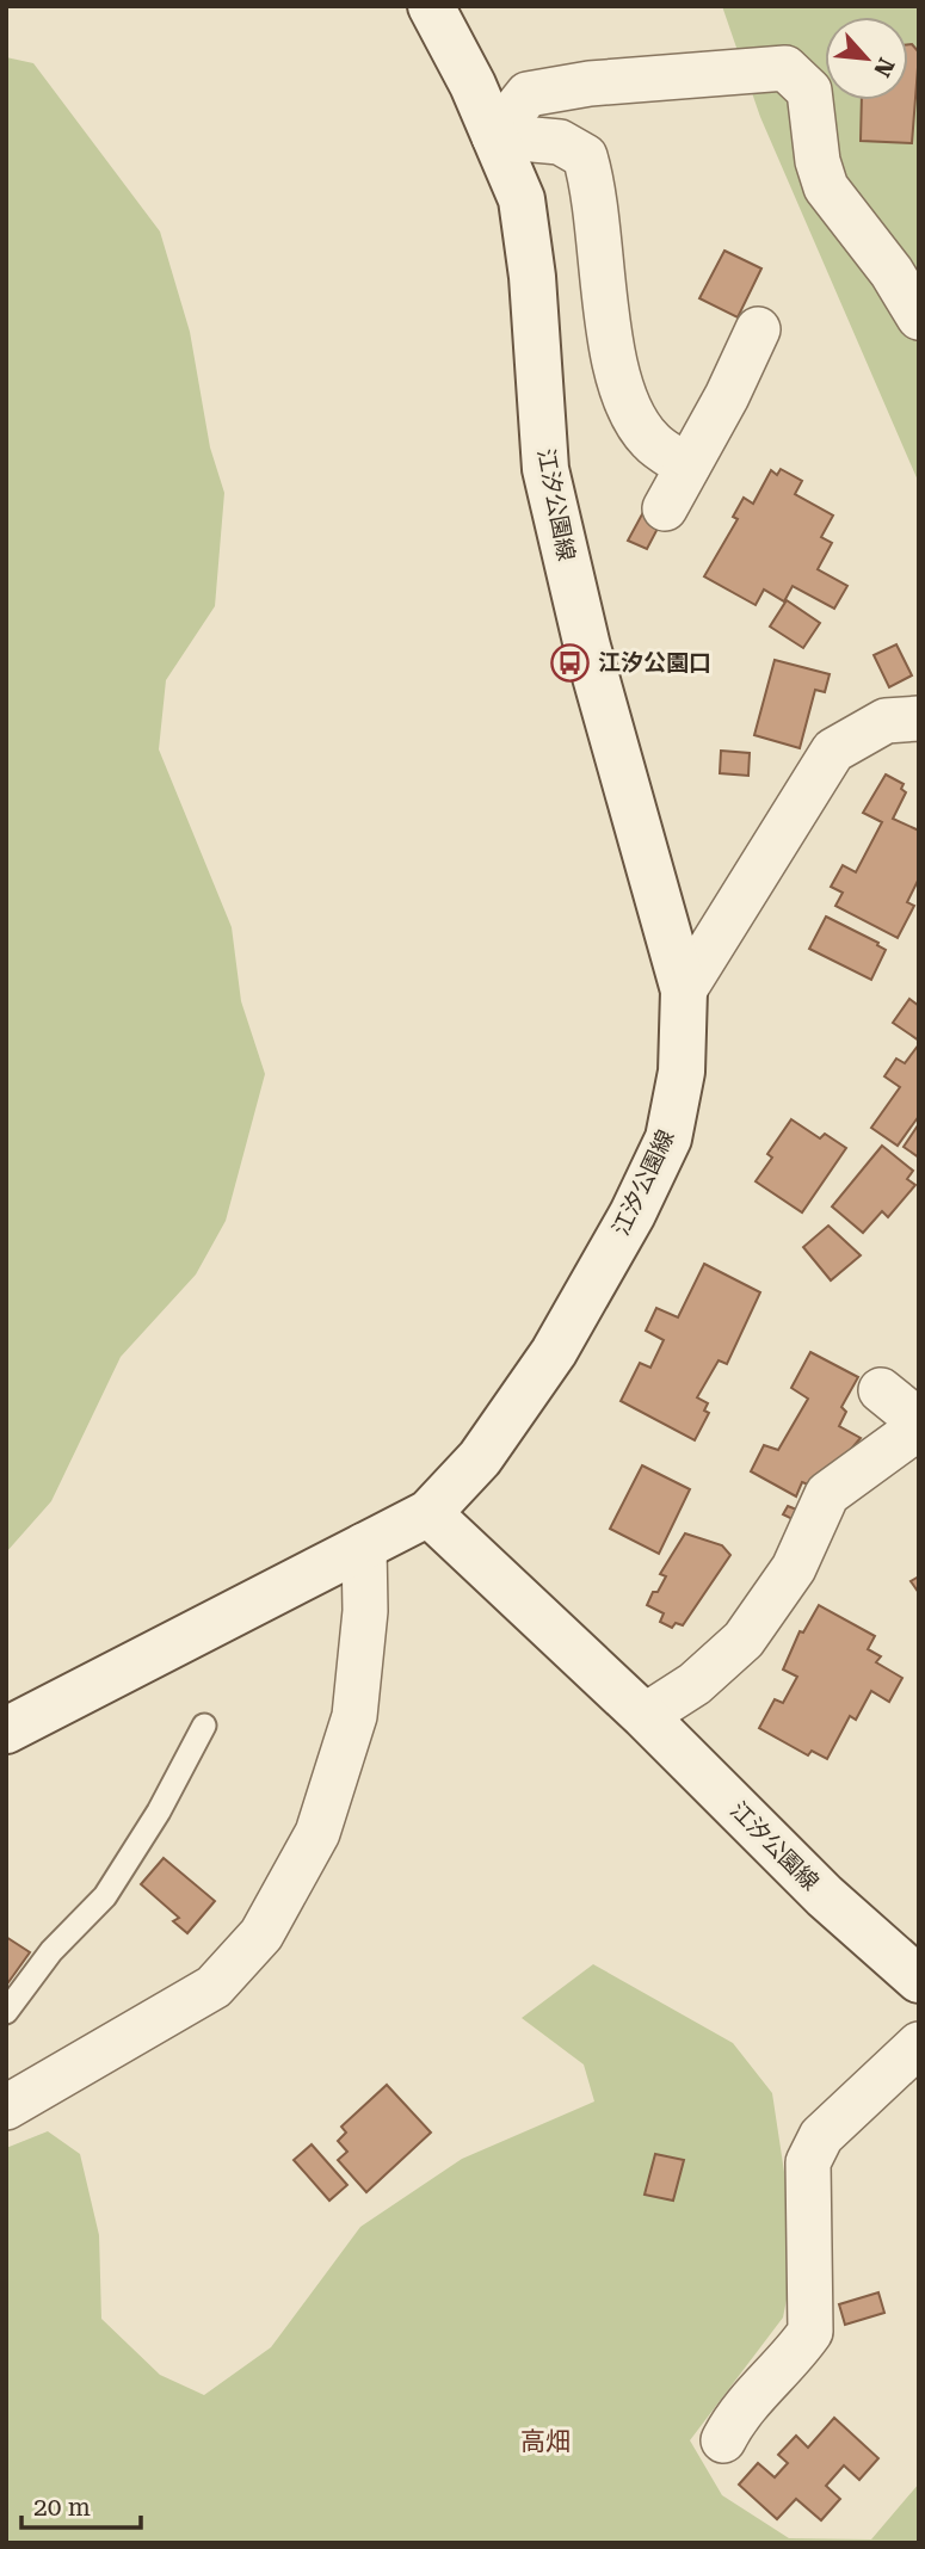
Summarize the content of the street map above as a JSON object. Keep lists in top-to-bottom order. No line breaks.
{"streets":{"main road":["江汐公園線"]},"districts":["高畑"],"places":{"bus stop":["江汐公園口"]},"scale_bar":"20 m","north":"bottom right"}
